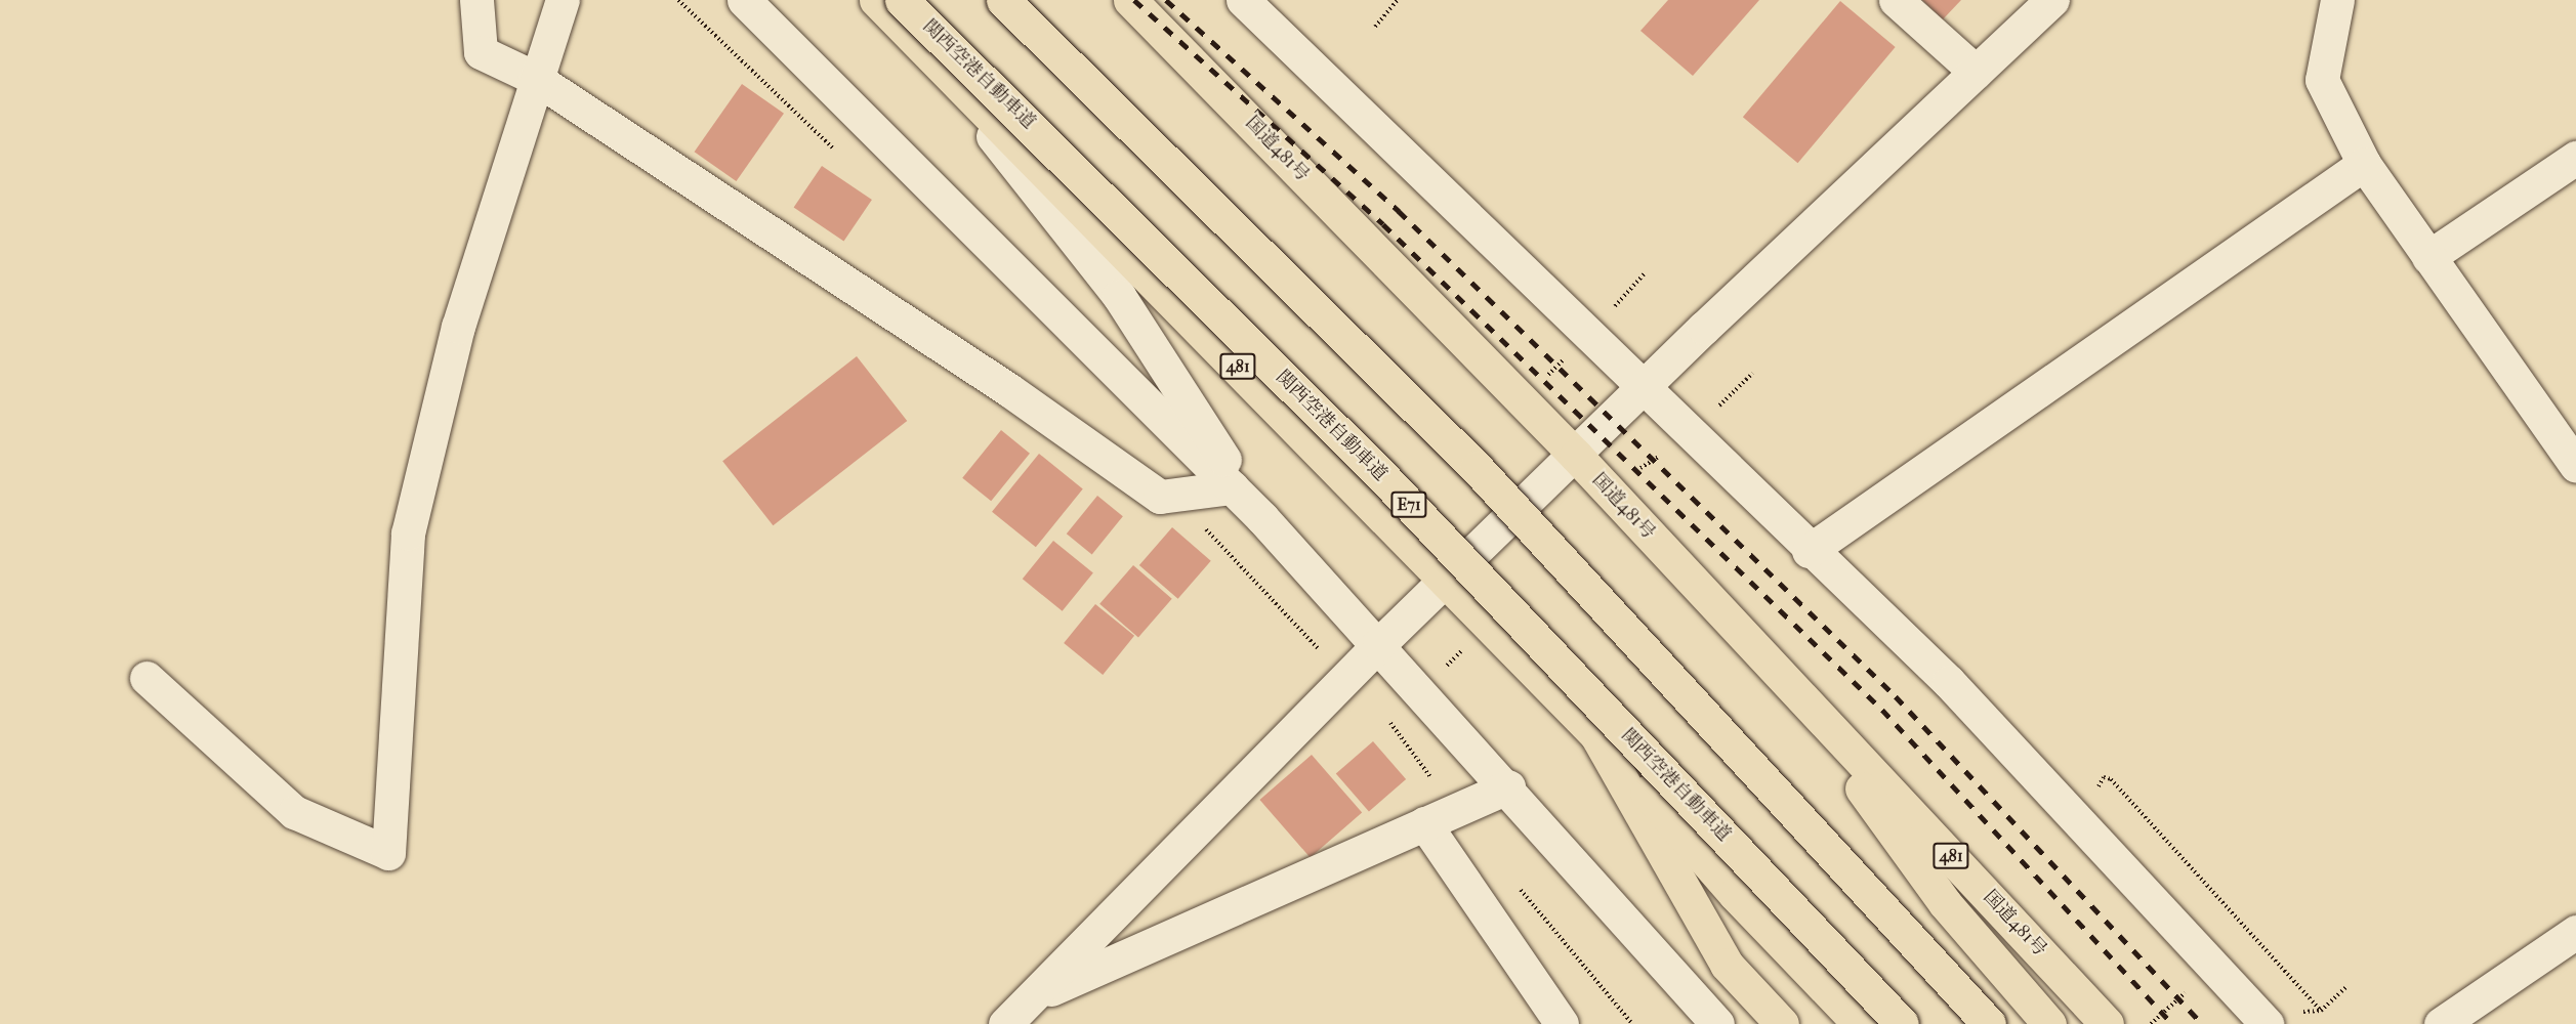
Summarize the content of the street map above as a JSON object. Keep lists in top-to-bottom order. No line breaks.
{"streets":{"highway":["関西空港自動車道","国道481号","481","E71"]},"crossings":[["国道481号","481"]]}
